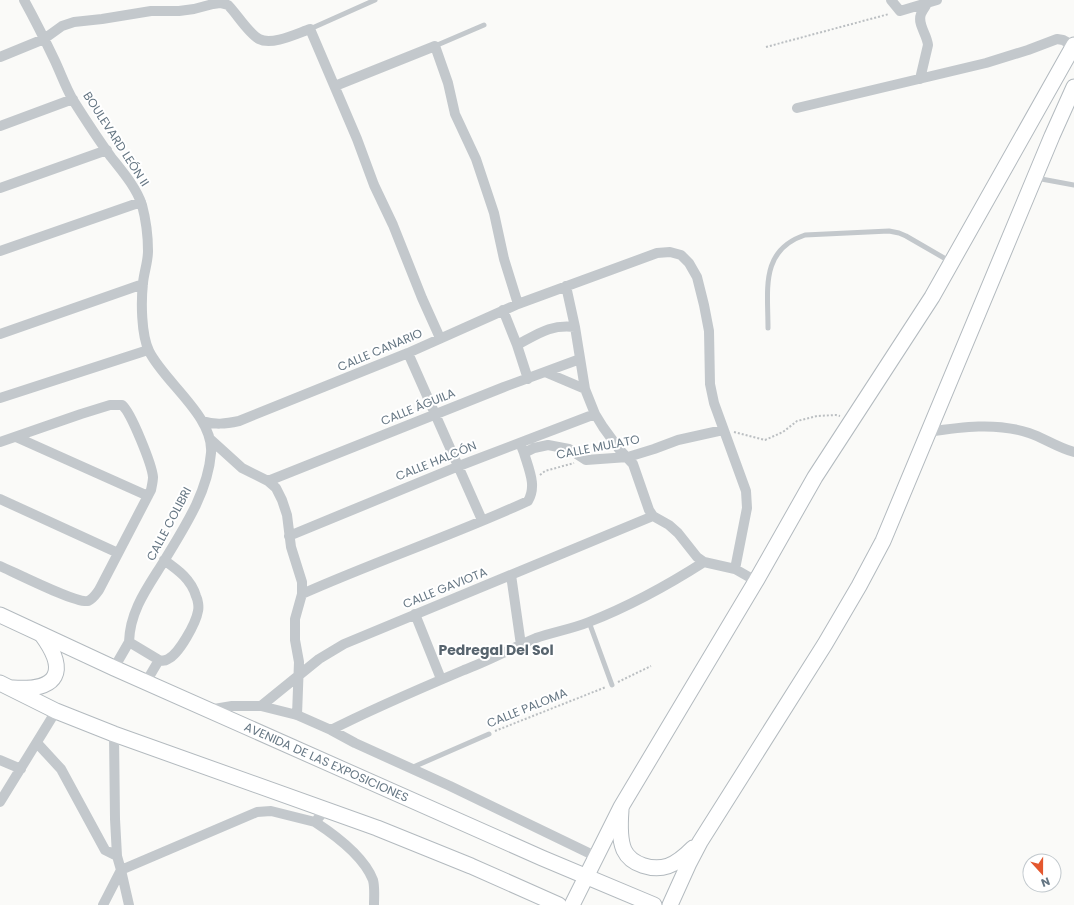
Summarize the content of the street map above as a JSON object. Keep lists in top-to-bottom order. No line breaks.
{"streets":{"street":["BOULEVARD LEÓN II","CALLE CANARIO","CALLE ÁGUILA","CALLE MULATO","CALLE HALCÓN","CALLE COLIBRI","CALLE GAVIOTA","AVENIDA DE LAS EXPOSICIONES"],"lane":["CALLE PALOMA"]},"crossings":[["BOULEVARD LEÓN II","CALLE COLIBRI"],["CALLE CANARIO","CALLE MULATO"],["CALLE CANARIO","CALLE COLIBRI"]],"districts":["Pedregal Del Sol"],"north":"bottom"}
